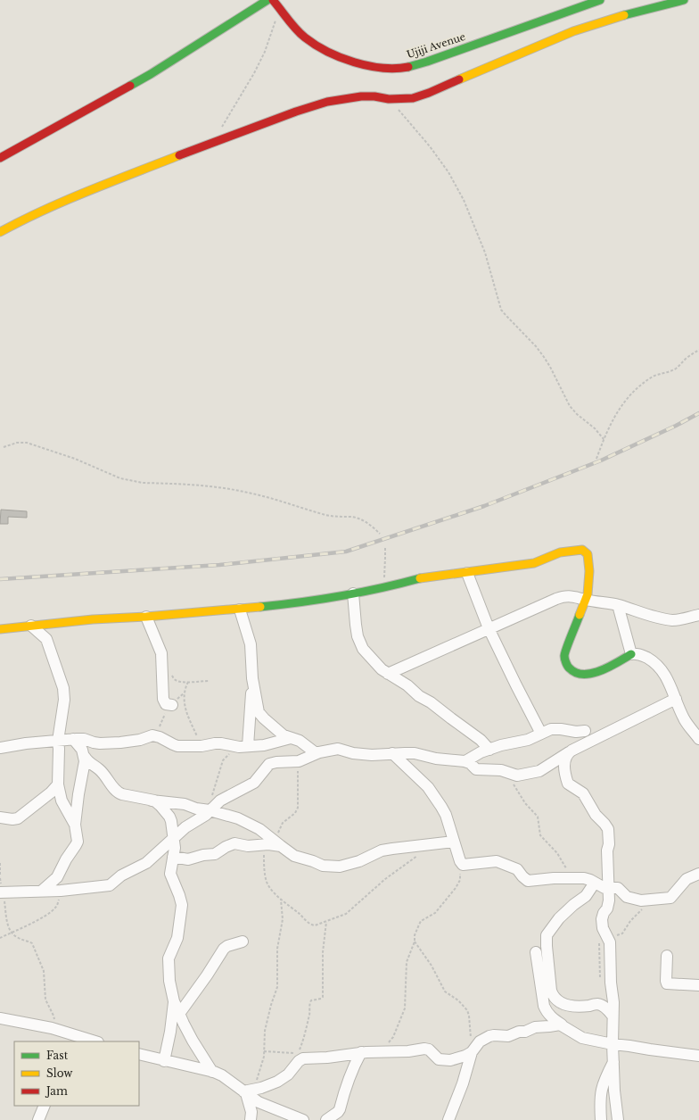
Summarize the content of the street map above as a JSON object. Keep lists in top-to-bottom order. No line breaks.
{"streets":{"main road":["Ujiji Avenue"]},"legend":["Fast","Slow","Jam"]}
